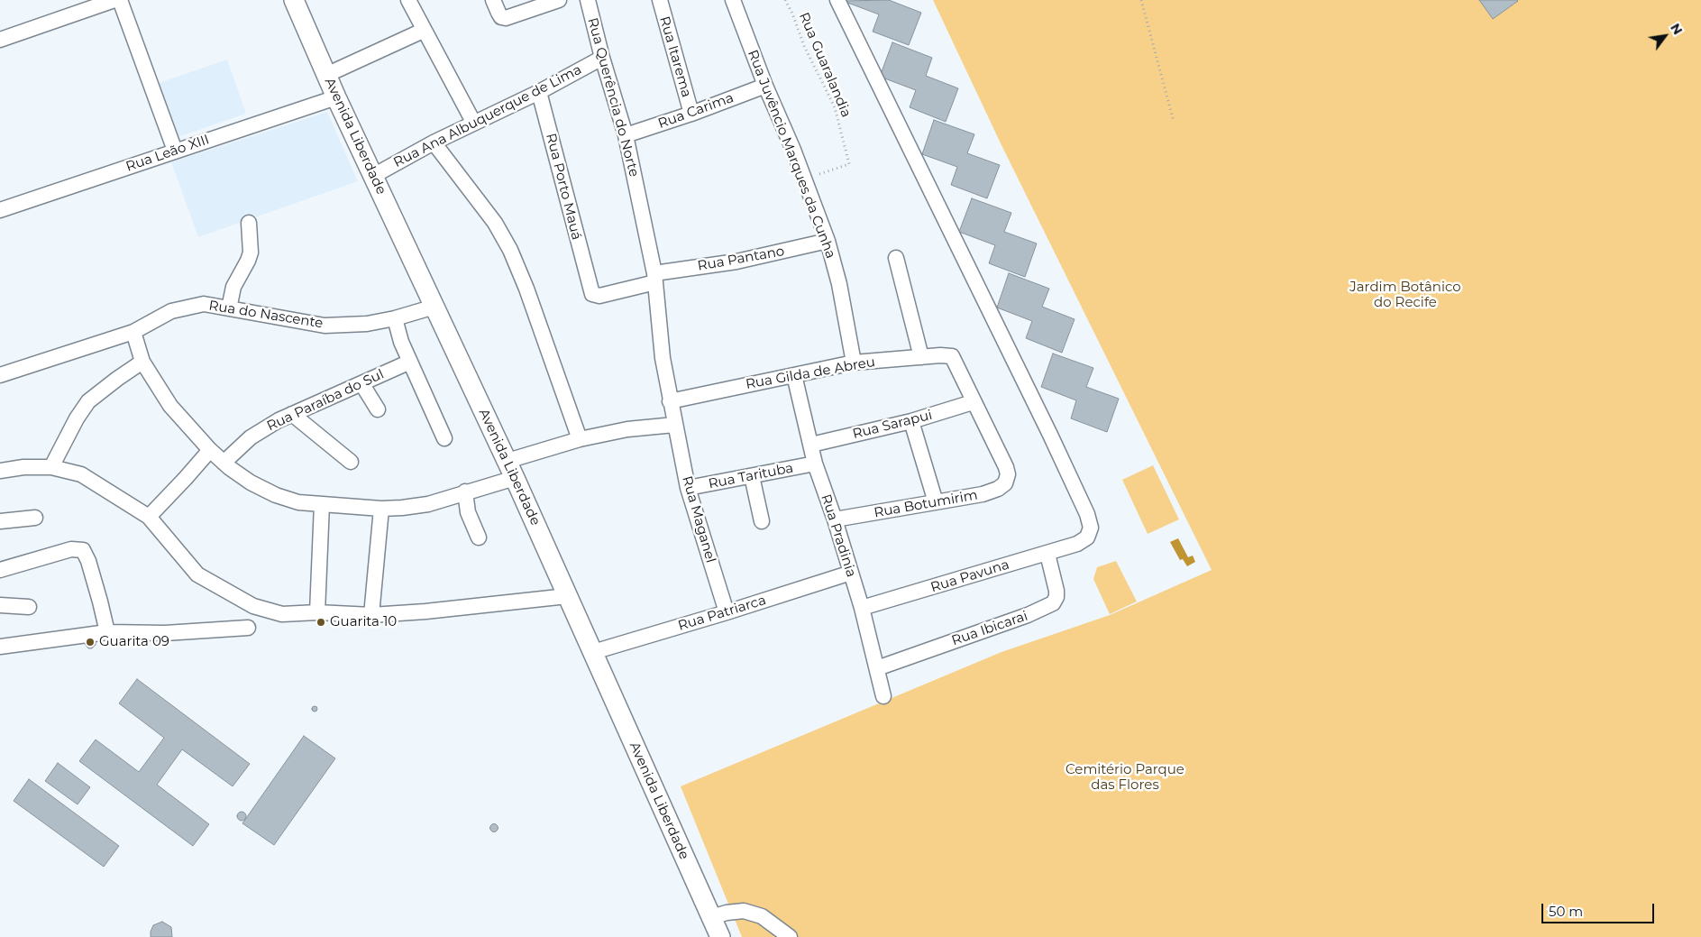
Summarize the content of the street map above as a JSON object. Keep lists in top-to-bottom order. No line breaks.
{"streets":{"main road":["Avenida Liberdade"],"street":["Rua Itarema","Rua Querência do Norte","Rua Carima","Rua Ana Albuquerque de Lima","Rua Leão XIII","Rua Juvêncio Marques da Cunha","Rua Porto Mauá","Rua Pantano","Rua do Nascente","Rua Gilda de Abreu","Rua Paraíba do Sul","Rua Sarapui","Rua Tarituba","Rua Botumirim","Rua Maganel","Rua Pradinia","Rua Pavuna","Rua Patriarca","Rua Ibicarai"],"path":["Rua Guaralandia"]},"crossings":[["Rua Itarema","Rua Carima"],["Rua Guaralandia","Rua Juvêncio Marques da Cunha"],["Rua Querência do Norte","Rua Carima"],["Rua Querência do Norte","Rua Ana Albuquerque de Lima"],["Rua Querência do Norte","Rua Pantano"],["Rua Querência do Norte","Rua Maganel"],["Rua Carima","Rua Juvêncio Marques da Cunha"],["Rua Ana Albuquerque de Lima","Avenida Liberdade"],["Rua Ana Albuquerque de Lima","Rua Porto Mauá"],["Avenida Liberdade","Rua Leão XIII"],["Avenida Liberdade","Rua do Nascente"],["Avenida Liberdade","Rua Patriarca"],["Rua Juvêncio Marques da Cunha","Rua Pantano"],["Rua Juvêncio Marques da Cunha","Rua Gilda de Abreu"],["Rua Porto Mauá","Rua Pantano"],["Rua Pantano","Rua Maganel"],["Rua Gilda de Abreu","Rua Sarapui"],["Rua Gilda de Abreu","Rua Botumirim"],["Rua Gilda de Abreu","Rua Maganel"],["Rua Gilda de Abreu","Rua Pradinia"],["Rua Sarapui","Rua Botumirim"],["Rua Sarapui","Rua Pradinia"],["Rua Tarituba","Rua Maganel"],["Rua Tarituba","Rua Pradinia"],["Rua Botumirim","Rua Pradinia"],["Rua Maganel","Rua Patriarca"],["Rua Pradinia","Rua Pavuna"],["Rua Pradinia","Rua Patriarca"],["Rua Pradinia","Rua Ibicarai"],["Rua Pavuna","Rua Ibicarai"]],"parks":["Jardim Botânico do Recife","Cemitério Parque das Flores"],"places":["Guarita 10","Guarita 09"],"scale_bar":"50 m","north":"top right"}
